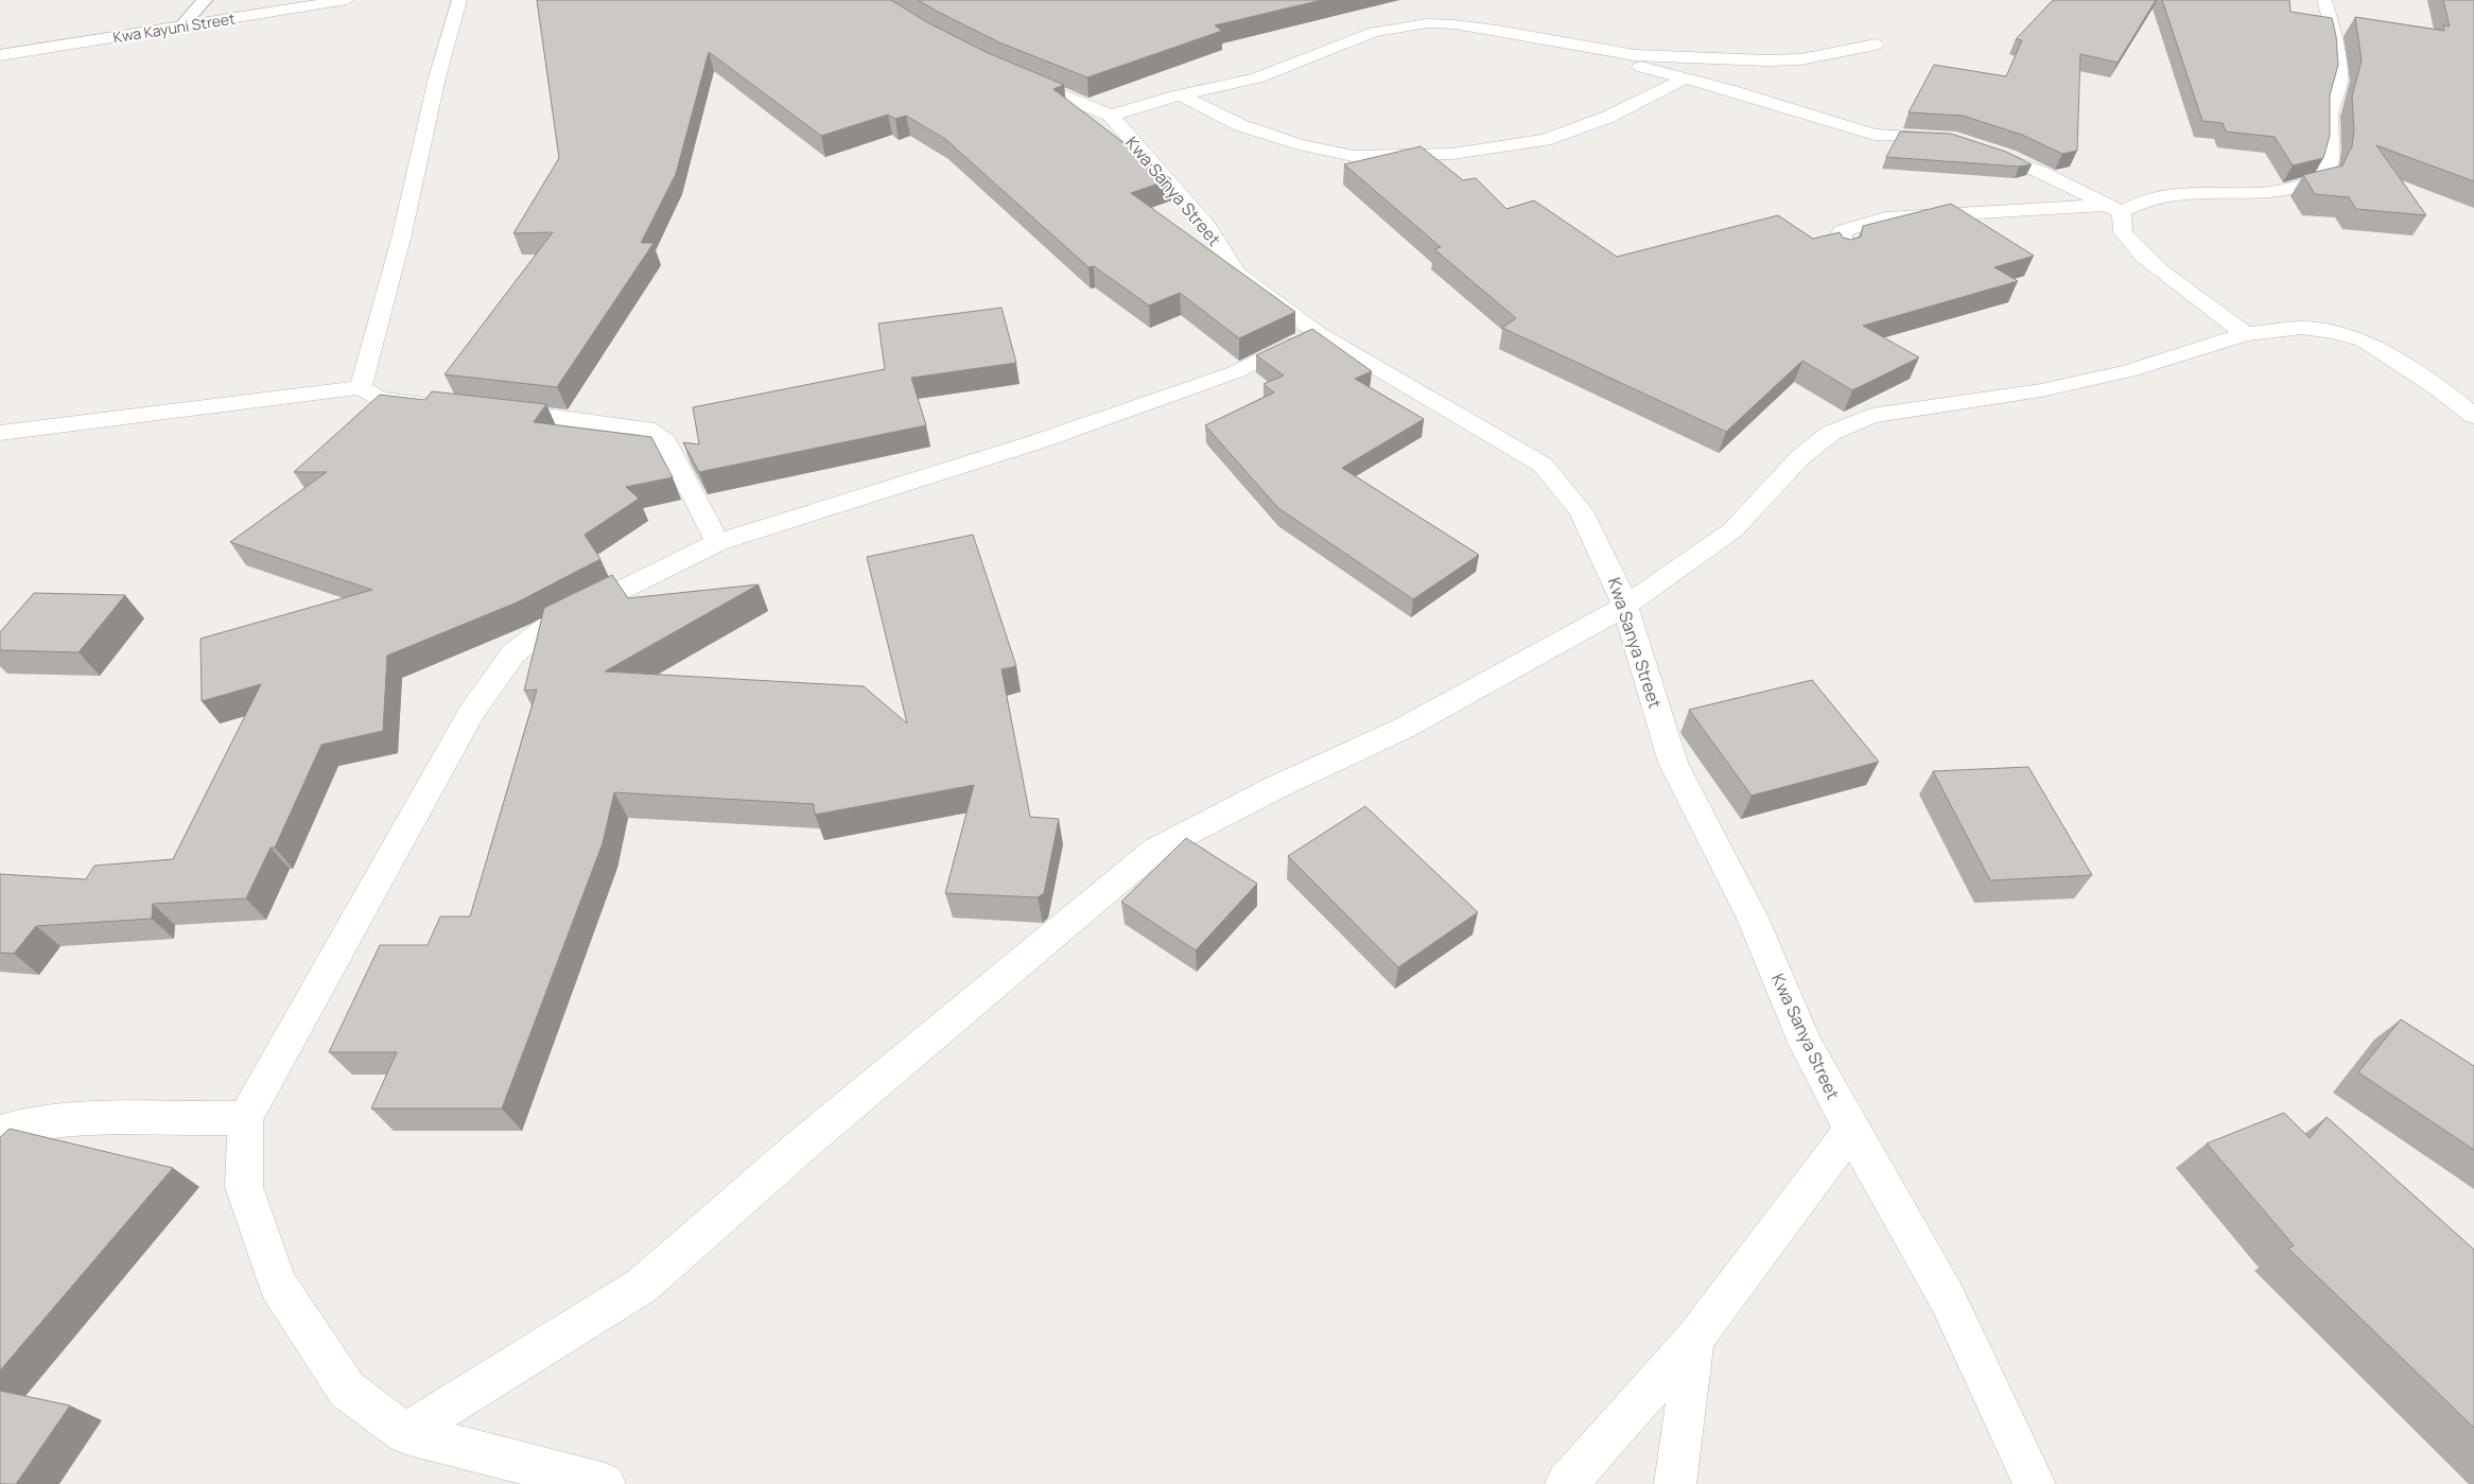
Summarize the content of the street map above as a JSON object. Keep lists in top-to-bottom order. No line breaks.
{"streets":{"street":["Kwa Kayuni Street","Kwa Sanya Street"]}}
